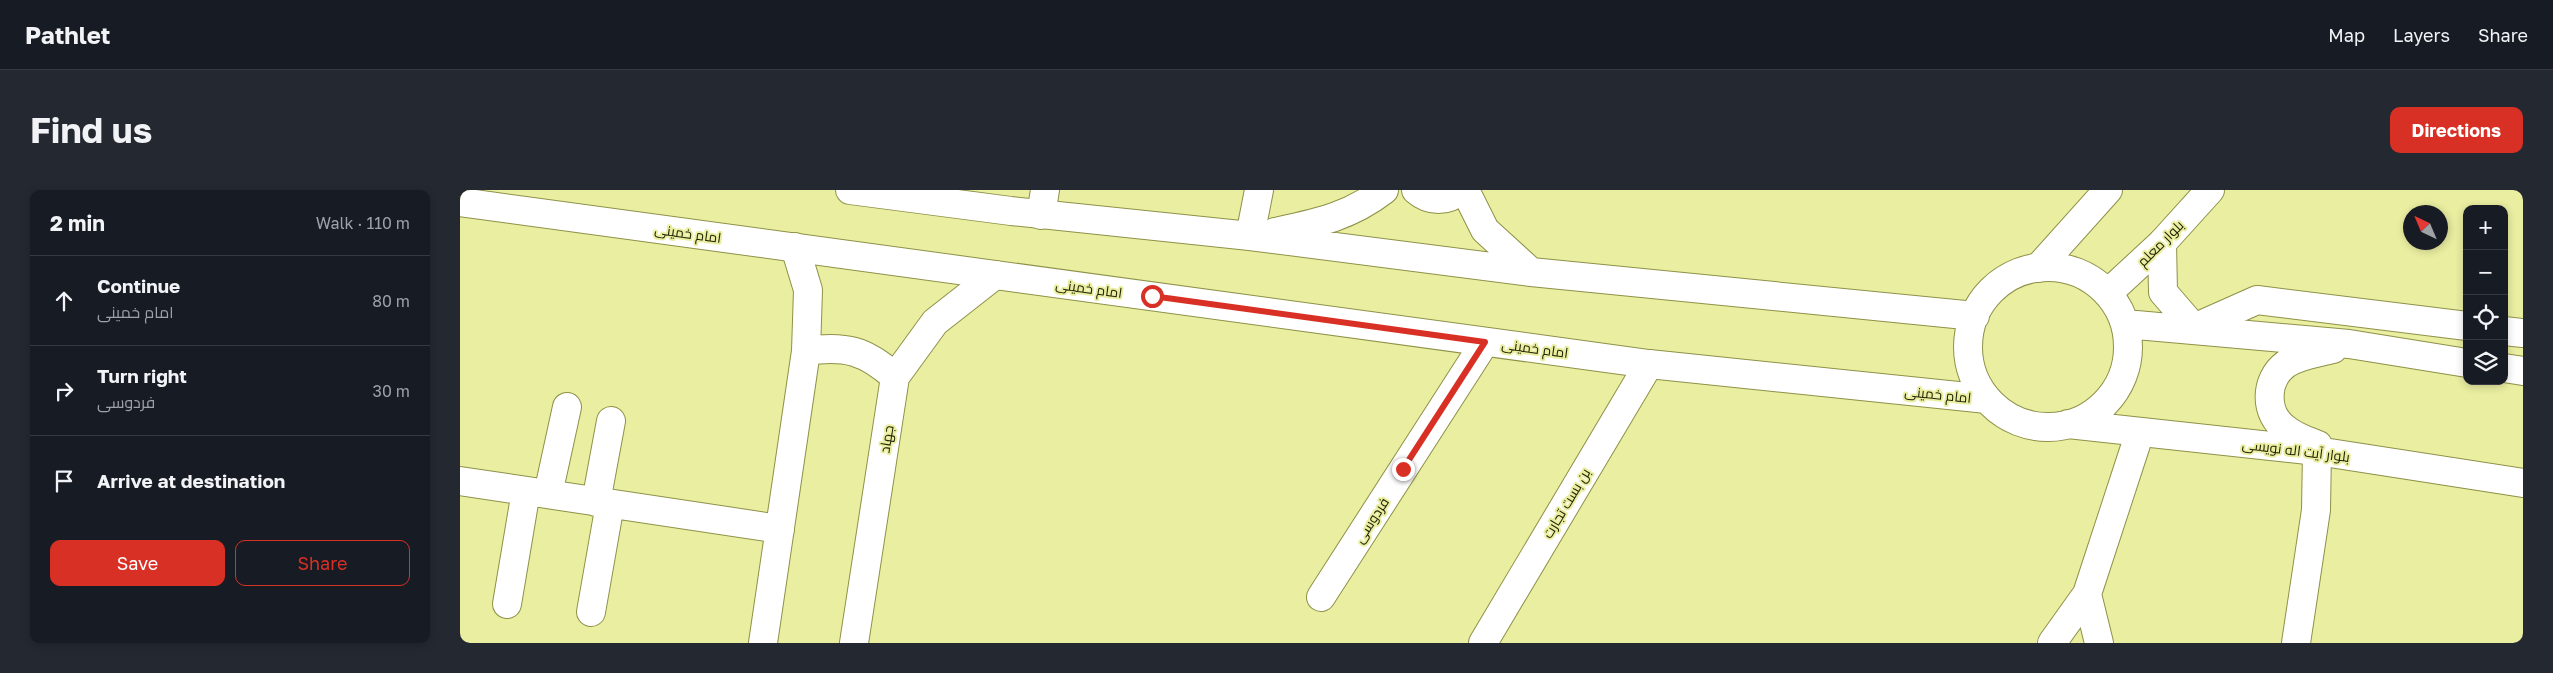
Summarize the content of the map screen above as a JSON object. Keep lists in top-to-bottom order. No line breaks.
{"streets":{"main road":["امام خمینی","بلوار معلم","جهاد","بلوار آیت اله نویسی","بن بست تجارت","فردوسی"]},"crossings":[["امام خمینی","بلوار معلم"],["امام خمینی","جهاد"],["امام خمینی","بلوار آیت اله نویسی"],["امام خمینی","بن بست تجارت"],["امام خمینی","فردوسی"],["بلوار معلم","بلوار آیت اله نویسی"]],"north":"top left","page":{"header":"Pathlet","nav":["Map","Layers","Share"],"buttons":["Directions",["Save","Share"]],"title":"Find us","heading":["2 min","Walk · 110 m"],"map_buttons":["+","−"],"list":[["Continue","امام خمینی","80 m"],["Turn right","فردوسی","30 m"],"Arrive at destination"]}}
